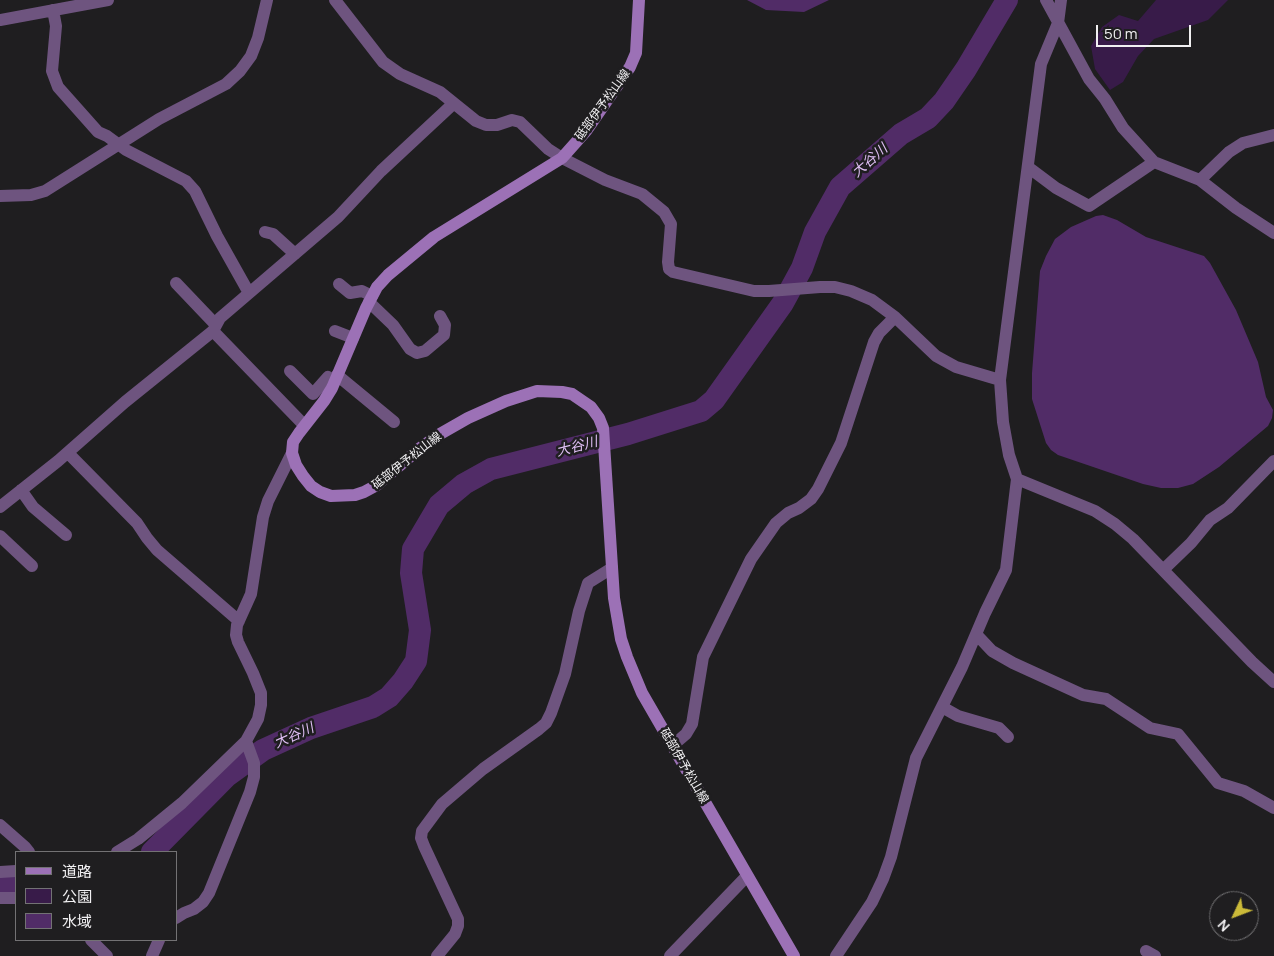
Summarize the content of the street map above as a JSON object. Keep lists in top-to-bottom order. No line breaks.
{"streets":{"main road":["砥部伊予松山線"]},"water":["大谷川"],"legend":["道路","公園","水域"],"scale_bar":"50 m","north":"bottom left"}
